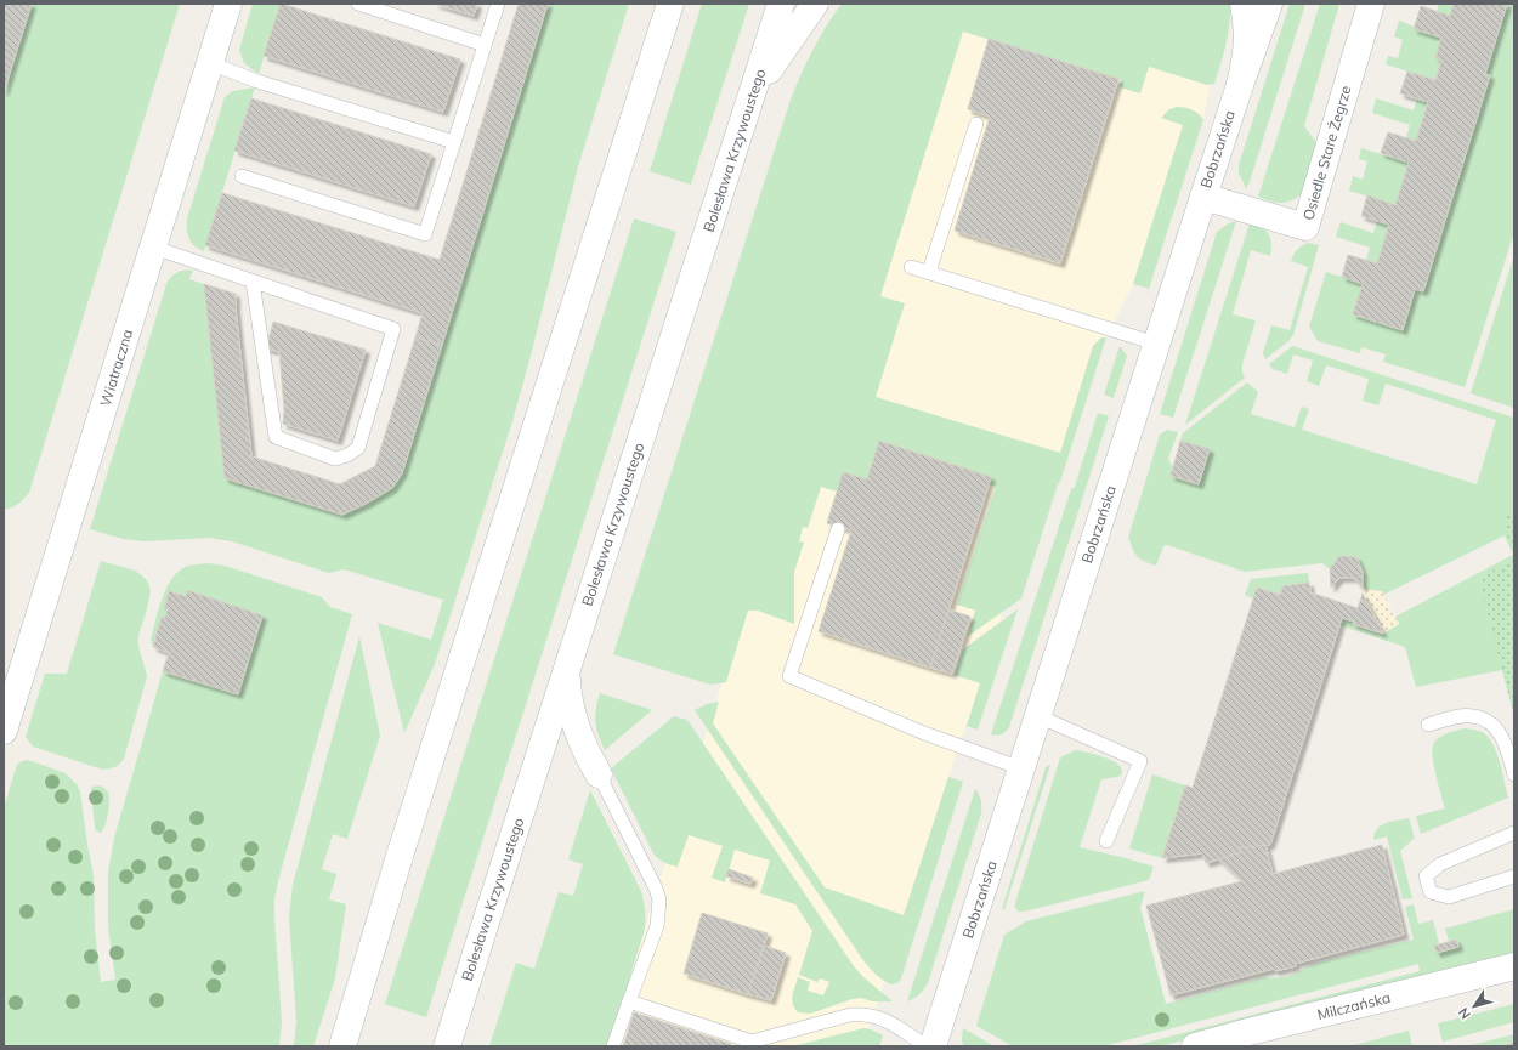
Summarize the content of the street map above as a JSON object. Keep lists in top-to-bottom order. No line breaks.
{"streets":{"main road":["Bobrzańska","Bolesława Krzywoustego","Osiedle Stare Żegrze","Wiatraczna","Milczańska"]},"crossings":[["Bobrzańska","Osiedle Stare Żegrze"]],"north":"bottom left"}
